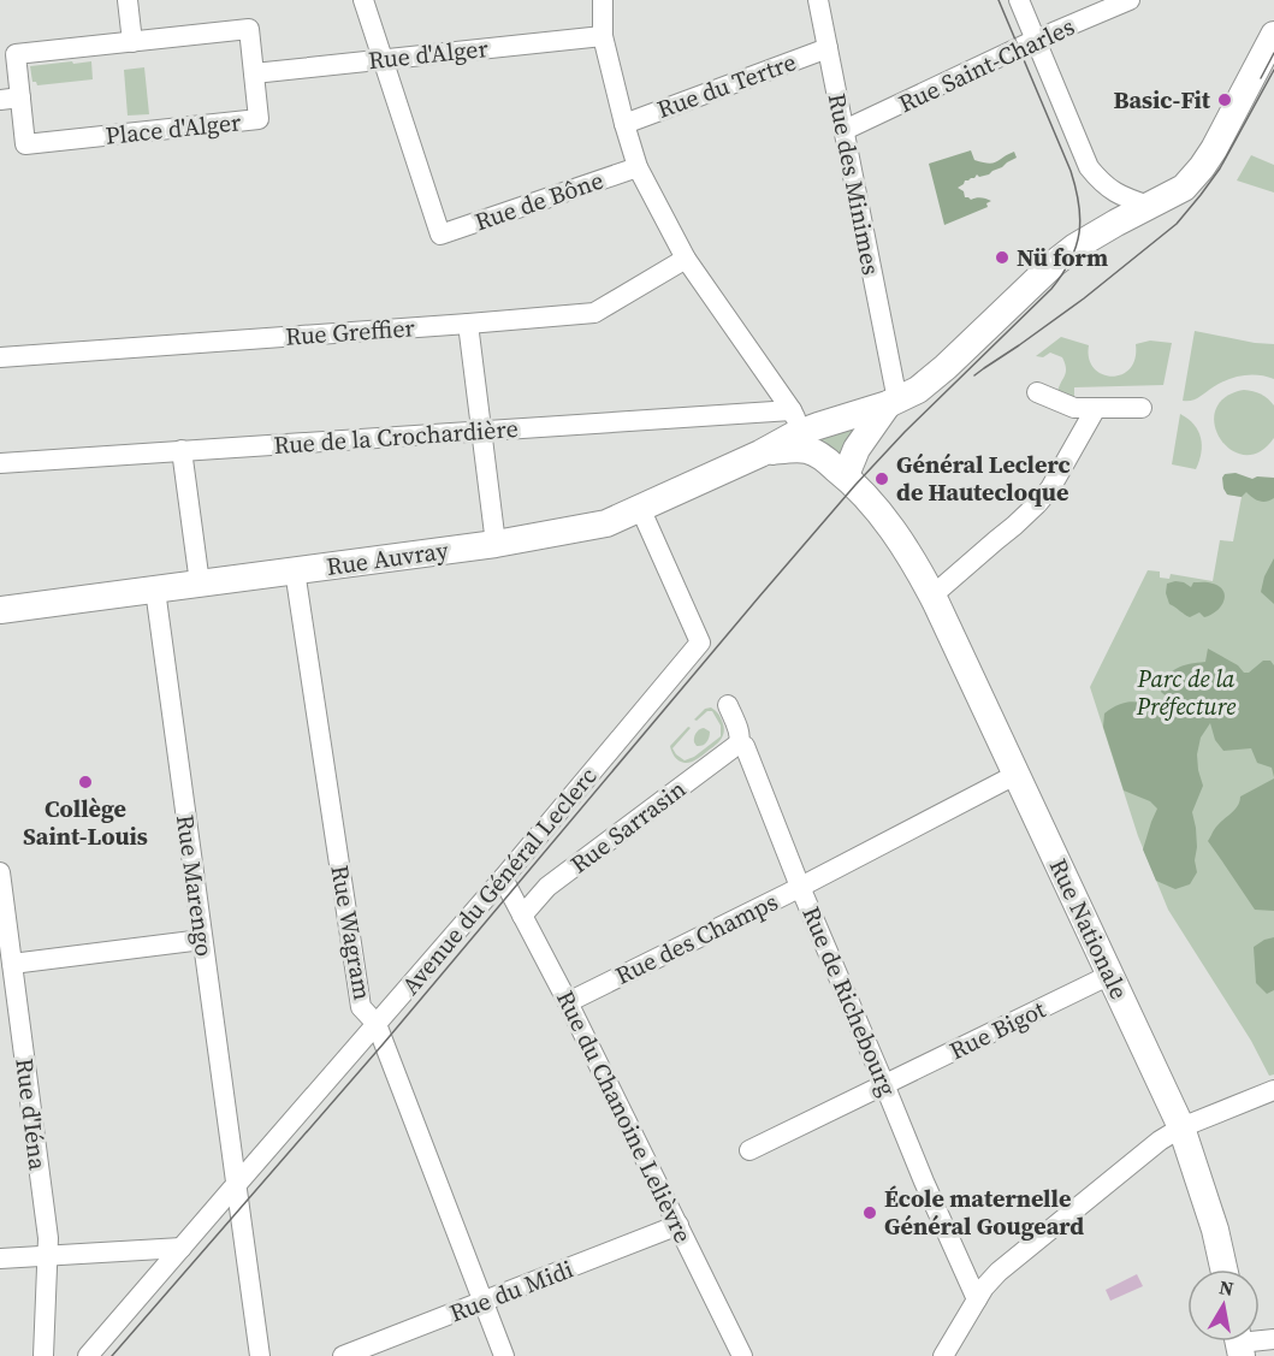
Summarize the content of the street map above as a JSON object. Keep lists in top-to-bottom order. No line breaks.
{"streets":{"main road":["Rue Auvray","Rue Nationale"],"street":["Rue d'Alger","Rue Saint-Charles","Rue du Tertre","Place d'Alger","Rue des Minimes","Rue de Bône","Rue Greffier","Rue de la Crochardière","Rue Sarrasin","Avenue du Général Leclerc","Rue Marengo","Rue Wagram","Rue des Champs","Rue de Richebourg","Rue Bigot","Rue d'Iéna","Rue du Chanoine Lelièvre","Rue du Midi"]},"crossings":[["Rue d'Alger","Place d'Alger"],["Rue d'Alger","Rue de Bône"],["Rue Saint-Charles","Rue des Minimes"],["Rue du Tertre","Rue des Minimes"],["Rue des Minimes","Rue Auvray"],["Rue de la Crochardière","Rue Auvray"],["Rue de la Crochardière","Rue Nationale"],["Rue Auvray","Avenue du Général Leclerc"],["Rue Auvray","Rue Marengo"],["Rue Auvray","Rue Nationale"],["Rue Auvray","Rue Wagram"],["Rue Sarrasin","Rue de Richebourg"],["Rue Sarrasin","Rue du Chanoine Lelièvre"],["Avenue du Général Leclerc","Rue Marengo"],["Avenue du Général Leclerc","Rue Wagram"],["Avenue du Général Leclerc","Rue du Chanoine Lelièvre"],["Rue Nationale","Rue des Champs"],["Rue Nationale","Rue Bigot"],["Rue Wagram","Rue du Midi"],["Rue des Champs","Rue de Richebourg"],["Rue des Champs","Rue du Chanoine Lelièvre"],["Rue de Richebourg","Rue Bigot"],["Rue du Chanoine Lelièvre","Rue du Midi"]],"parks":["Parc de la Préfecture"],"places":["Basic-Fit","Nü form","Général Leclerc de Hautecloque","Collège Saint-Louis","École maternelle Général Gougeard"],"north":"top"}
